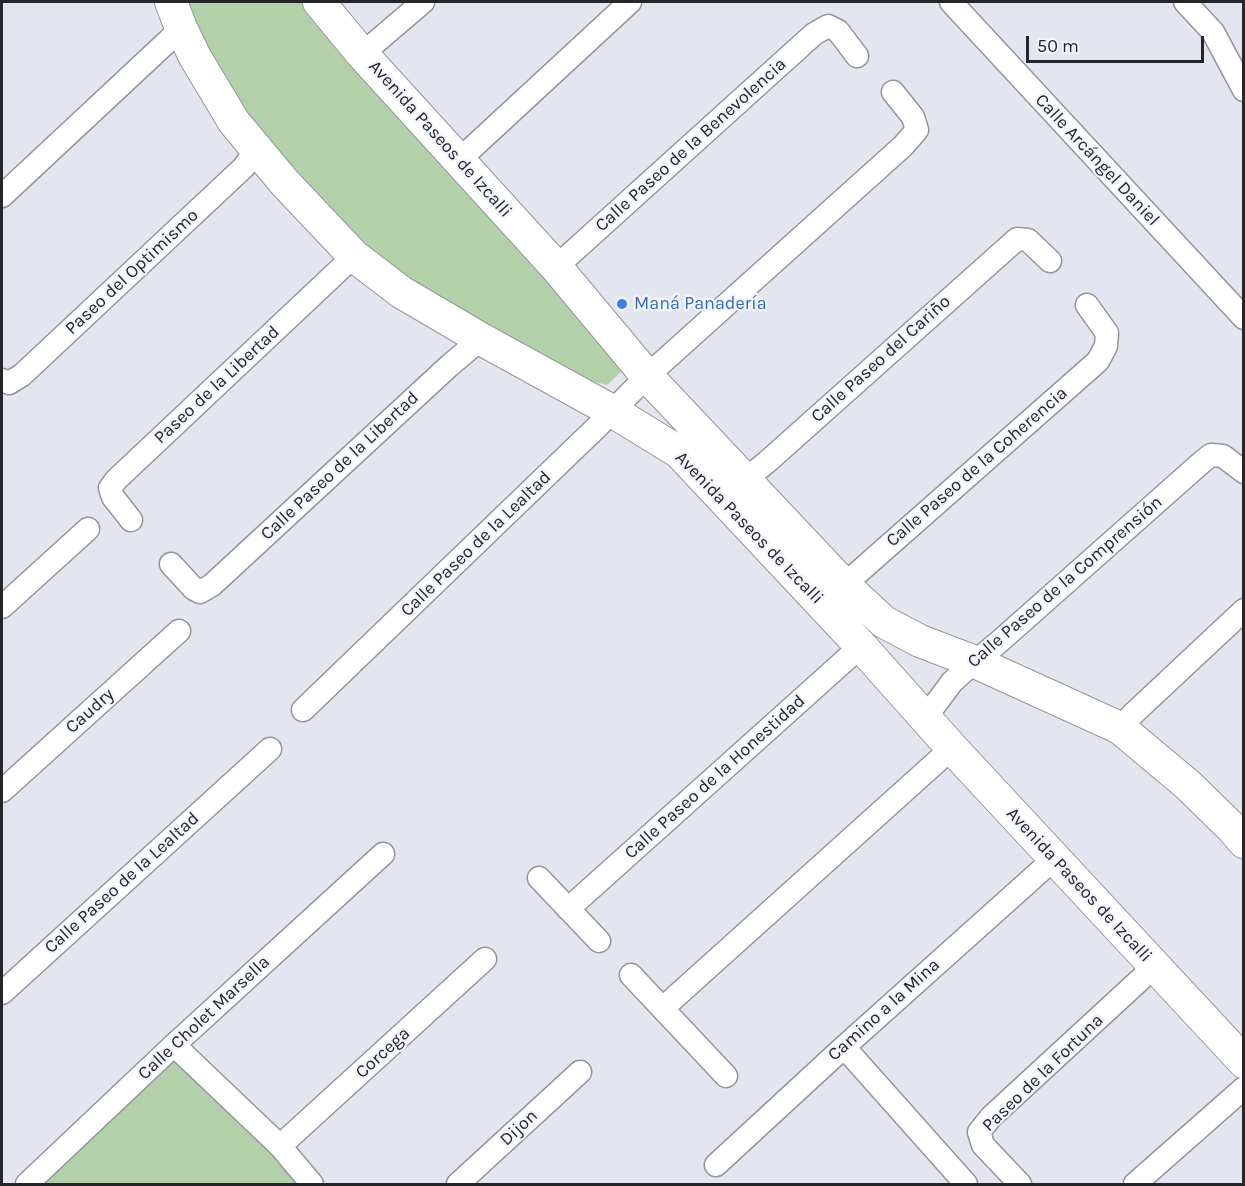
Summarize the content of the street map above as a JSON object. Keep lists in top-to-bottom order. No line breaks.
{"streets":{"street":["Avenida Paseos de Izcalli","Calle Paseo de la Benevolencia","Calle Arcángel Daniel","Paseo del Optimismo","Calle Paseo del Cariño","Paseo de la Libertad","Calle Paseo de la Libertad","Calle Paseo de la Coherencia","Calle Paseo de la Lealtad","Calle Paseo de la Comprensión","Caudry","Calle Paseo de la Honestidad","Camino a la Mina","Calle Cholet Marsella","Corcega","Paseo de la Fortuna","Dijon"]},"crossings":[["Avenida Paseos de Izcalli","Calle Paseo de la Benevolencia"],["Avenida Paseos de Izcalli","Paseo del Optimismo"],["Avenida Paseos de Izcalli","Calle Paseo del Cariño"],["Avenida Paseos de Izcalli","Paseo de la Libertad"],["Avenida Paseos de Izcalli","Calle Paseo de la Libertad"],["Avenida Paseos de Izcalli","Calle Paseo de la Coherencia"],["Avenida Paseos de Izcalli","Calle Paseo de la Lealtad"],["Avenida Paseos de Izcalli","Calle Paseo de la Comprensión"],["Avenida Paseos de Izcalli","Calle Paseo de la Honestidad"],["Avenida Paseos de Izcalli","Camino a la Mina"],["Avenida Paseos de Izcalli","Paseo de la Fortuna"]],"places":["Maná Panadería"],"scale_bar":"50 m"}
